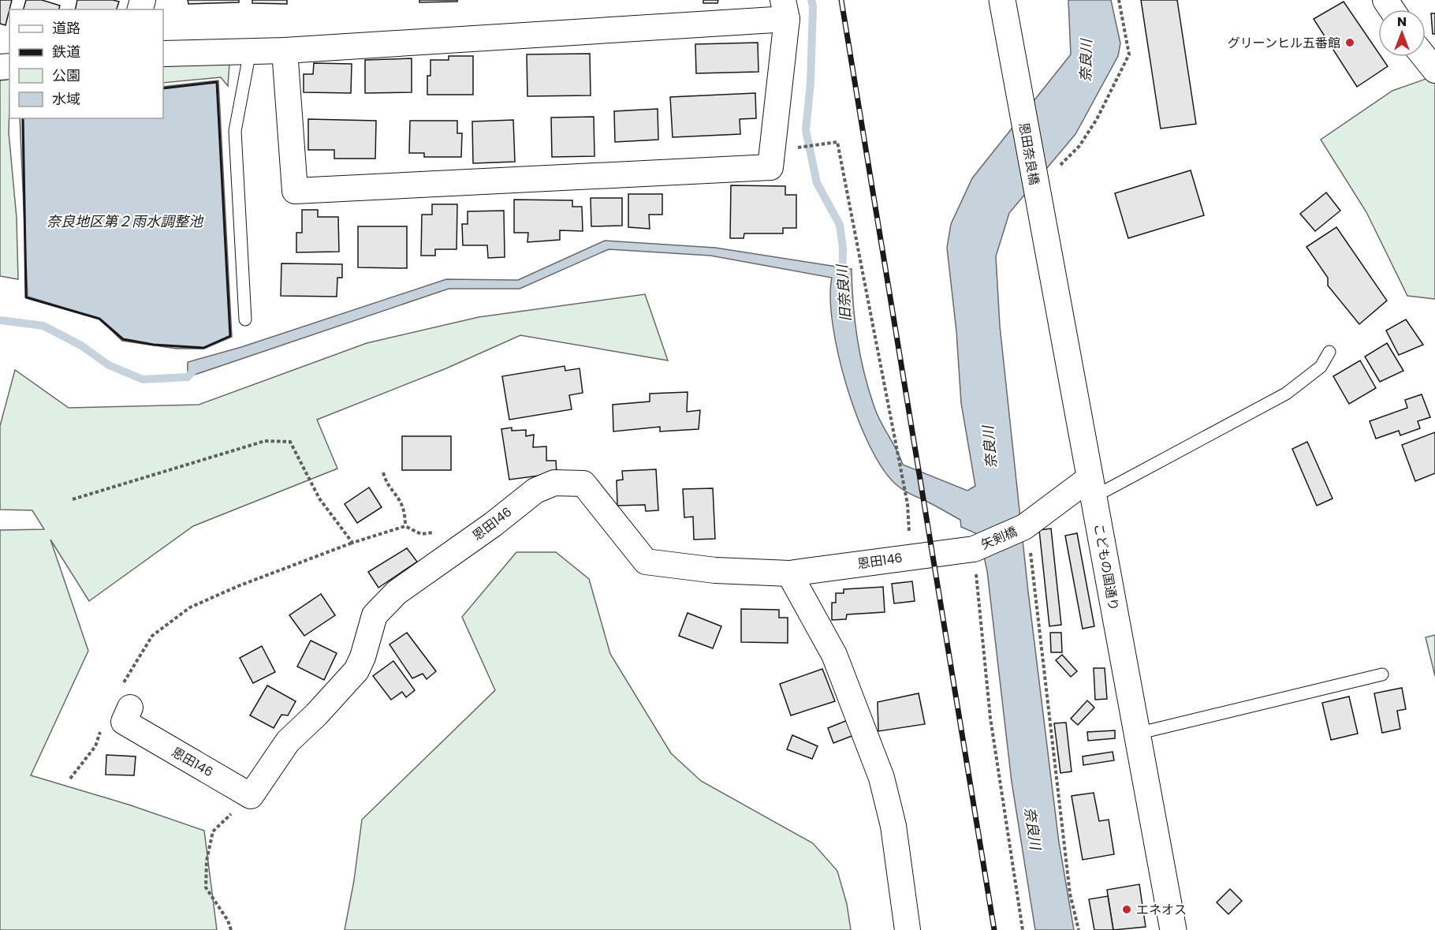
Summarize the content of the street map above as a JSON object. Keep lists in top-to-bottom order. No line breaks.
{"streets":{"main road":["恩田奈良橋","こどもの国通り"],"street":["恩田146","矢剣橋"]},"crossings":[["恩田奈良橋","こどもの国通り"],["恩田146","矢剣橋"],["矢剣橋","こどもの国通り"]],"water":["奈良川","奈良地区第２雨水調整池","旧奈良川"],"places":["グリーンヒル五番館","エネオス"],"legend":["道路","鉄道","公園","水域"],"north":"top"}
